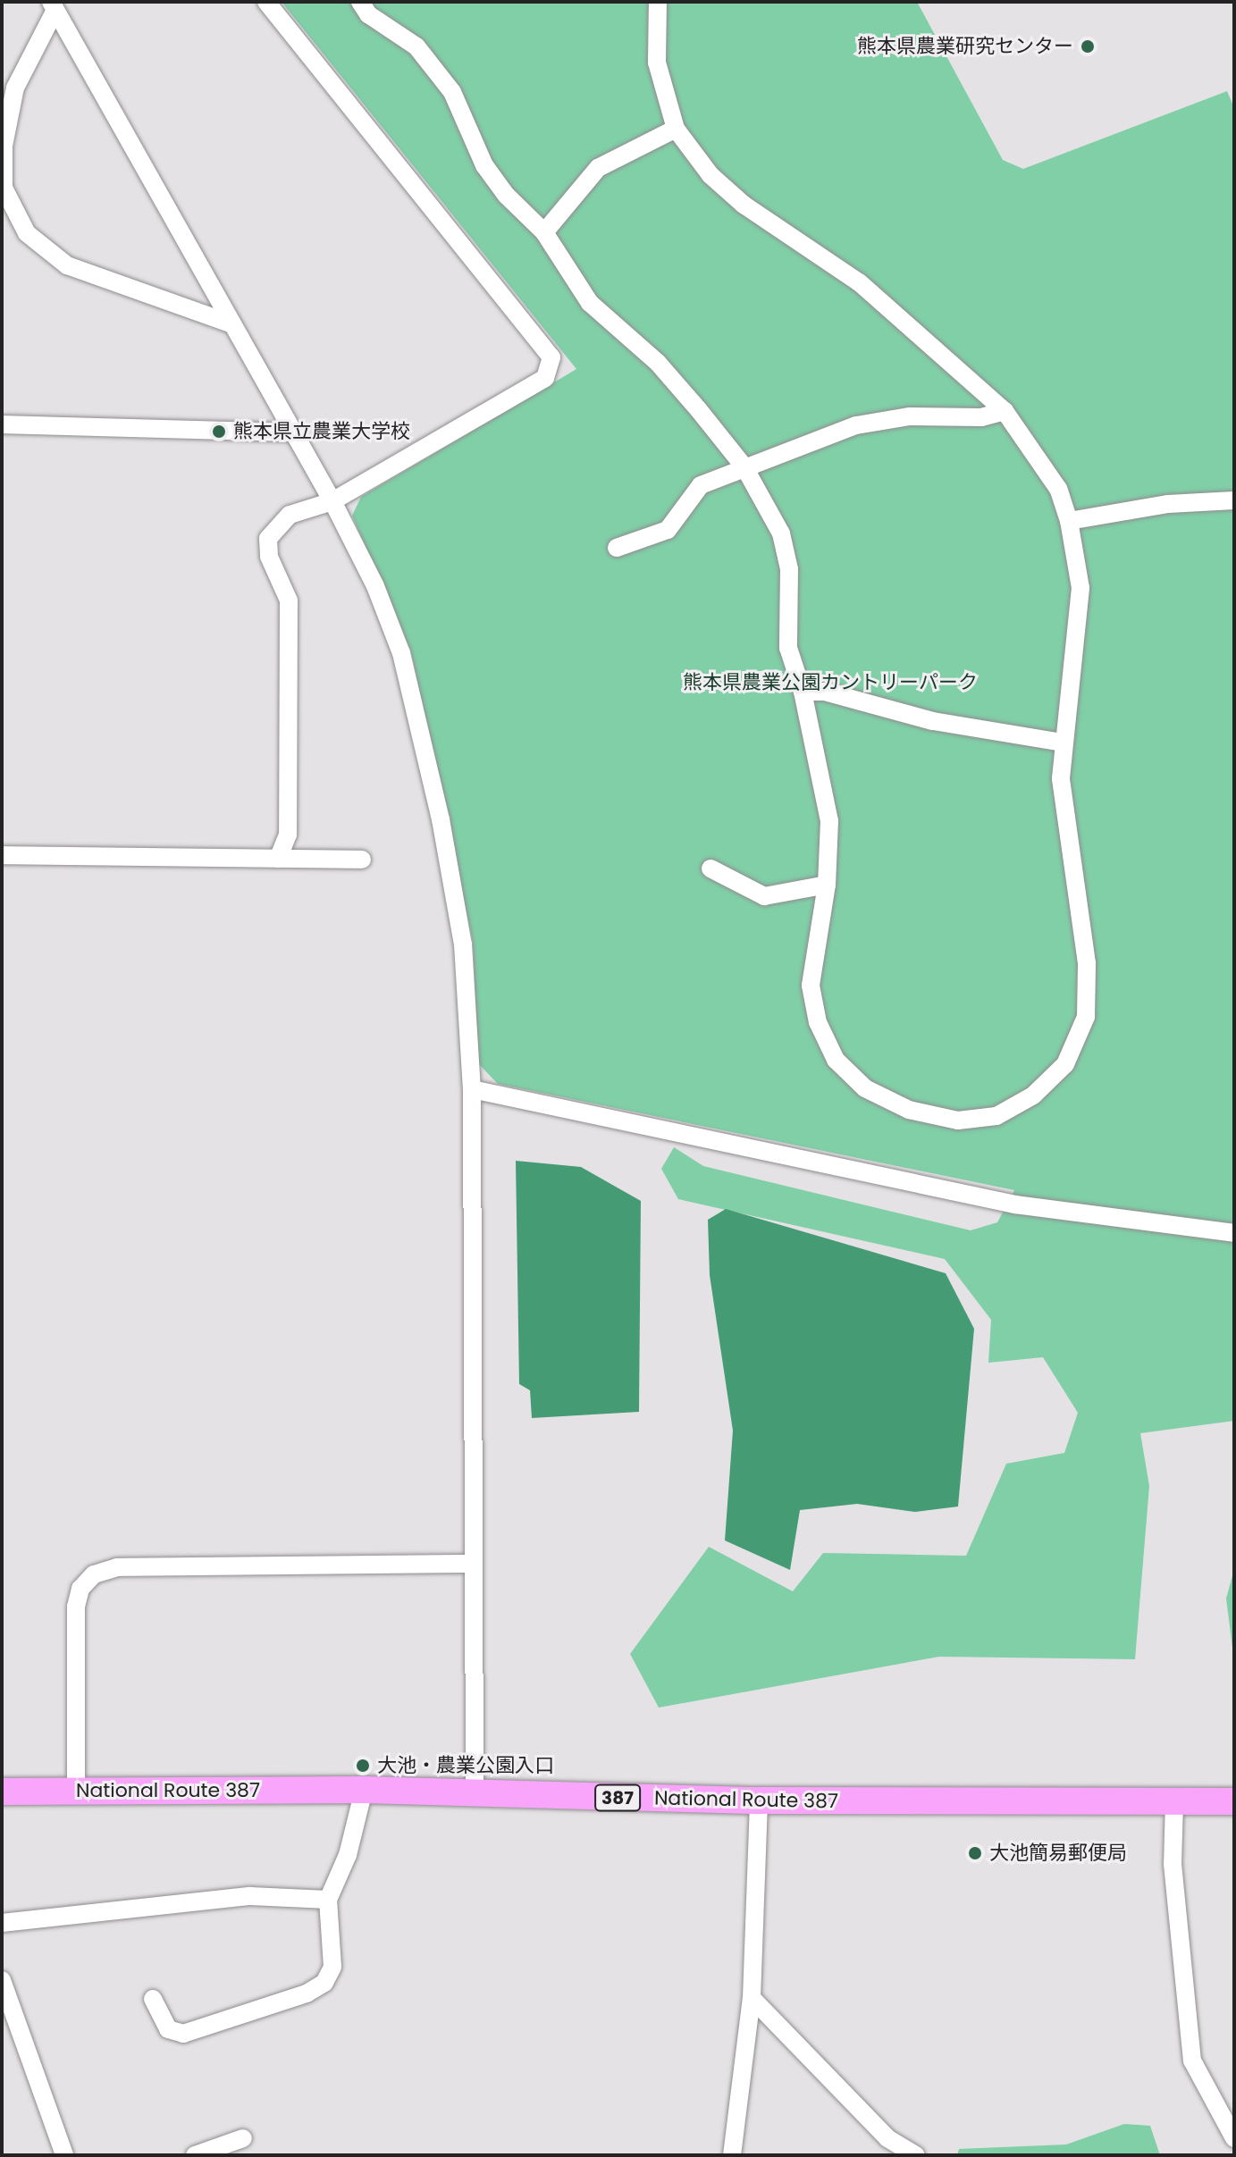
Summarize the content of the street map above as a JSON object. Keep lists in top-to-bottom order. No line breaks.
{"streets":{"highway":["National Route 387","387"]},"parks":["熊本県農業公園カントリーパーク"],"places":["熊本県農業研究センター","熊本県立農業大学校","大池・農業公園入口","大池簡易郵便局"]}
